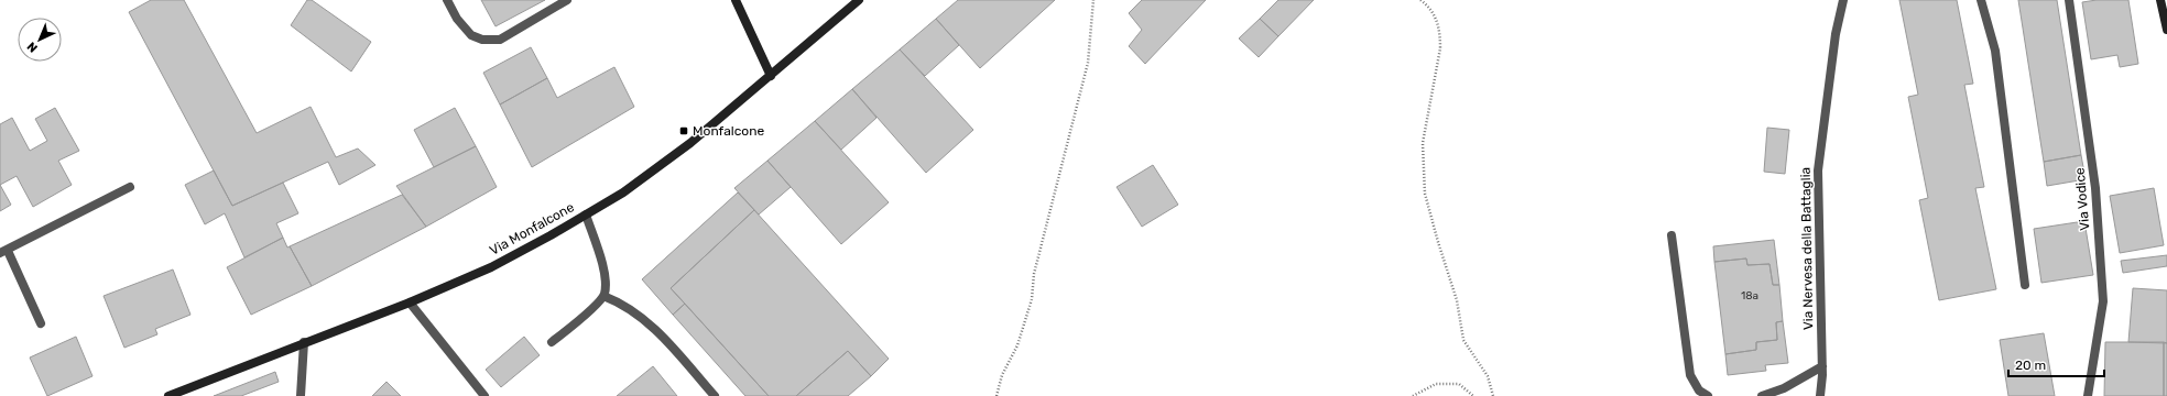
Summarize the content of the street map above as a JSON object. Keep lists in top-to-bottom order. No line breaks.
{"streets":{"main road":["Via Monfalcone"],"street":["Via Vodice","Via Nervesa della Battaglia"]},"places":{"transit":["Monfalcone"]},"house_numbers":["18a"],"scale_bar":"20 m","north":"bottom left"}
